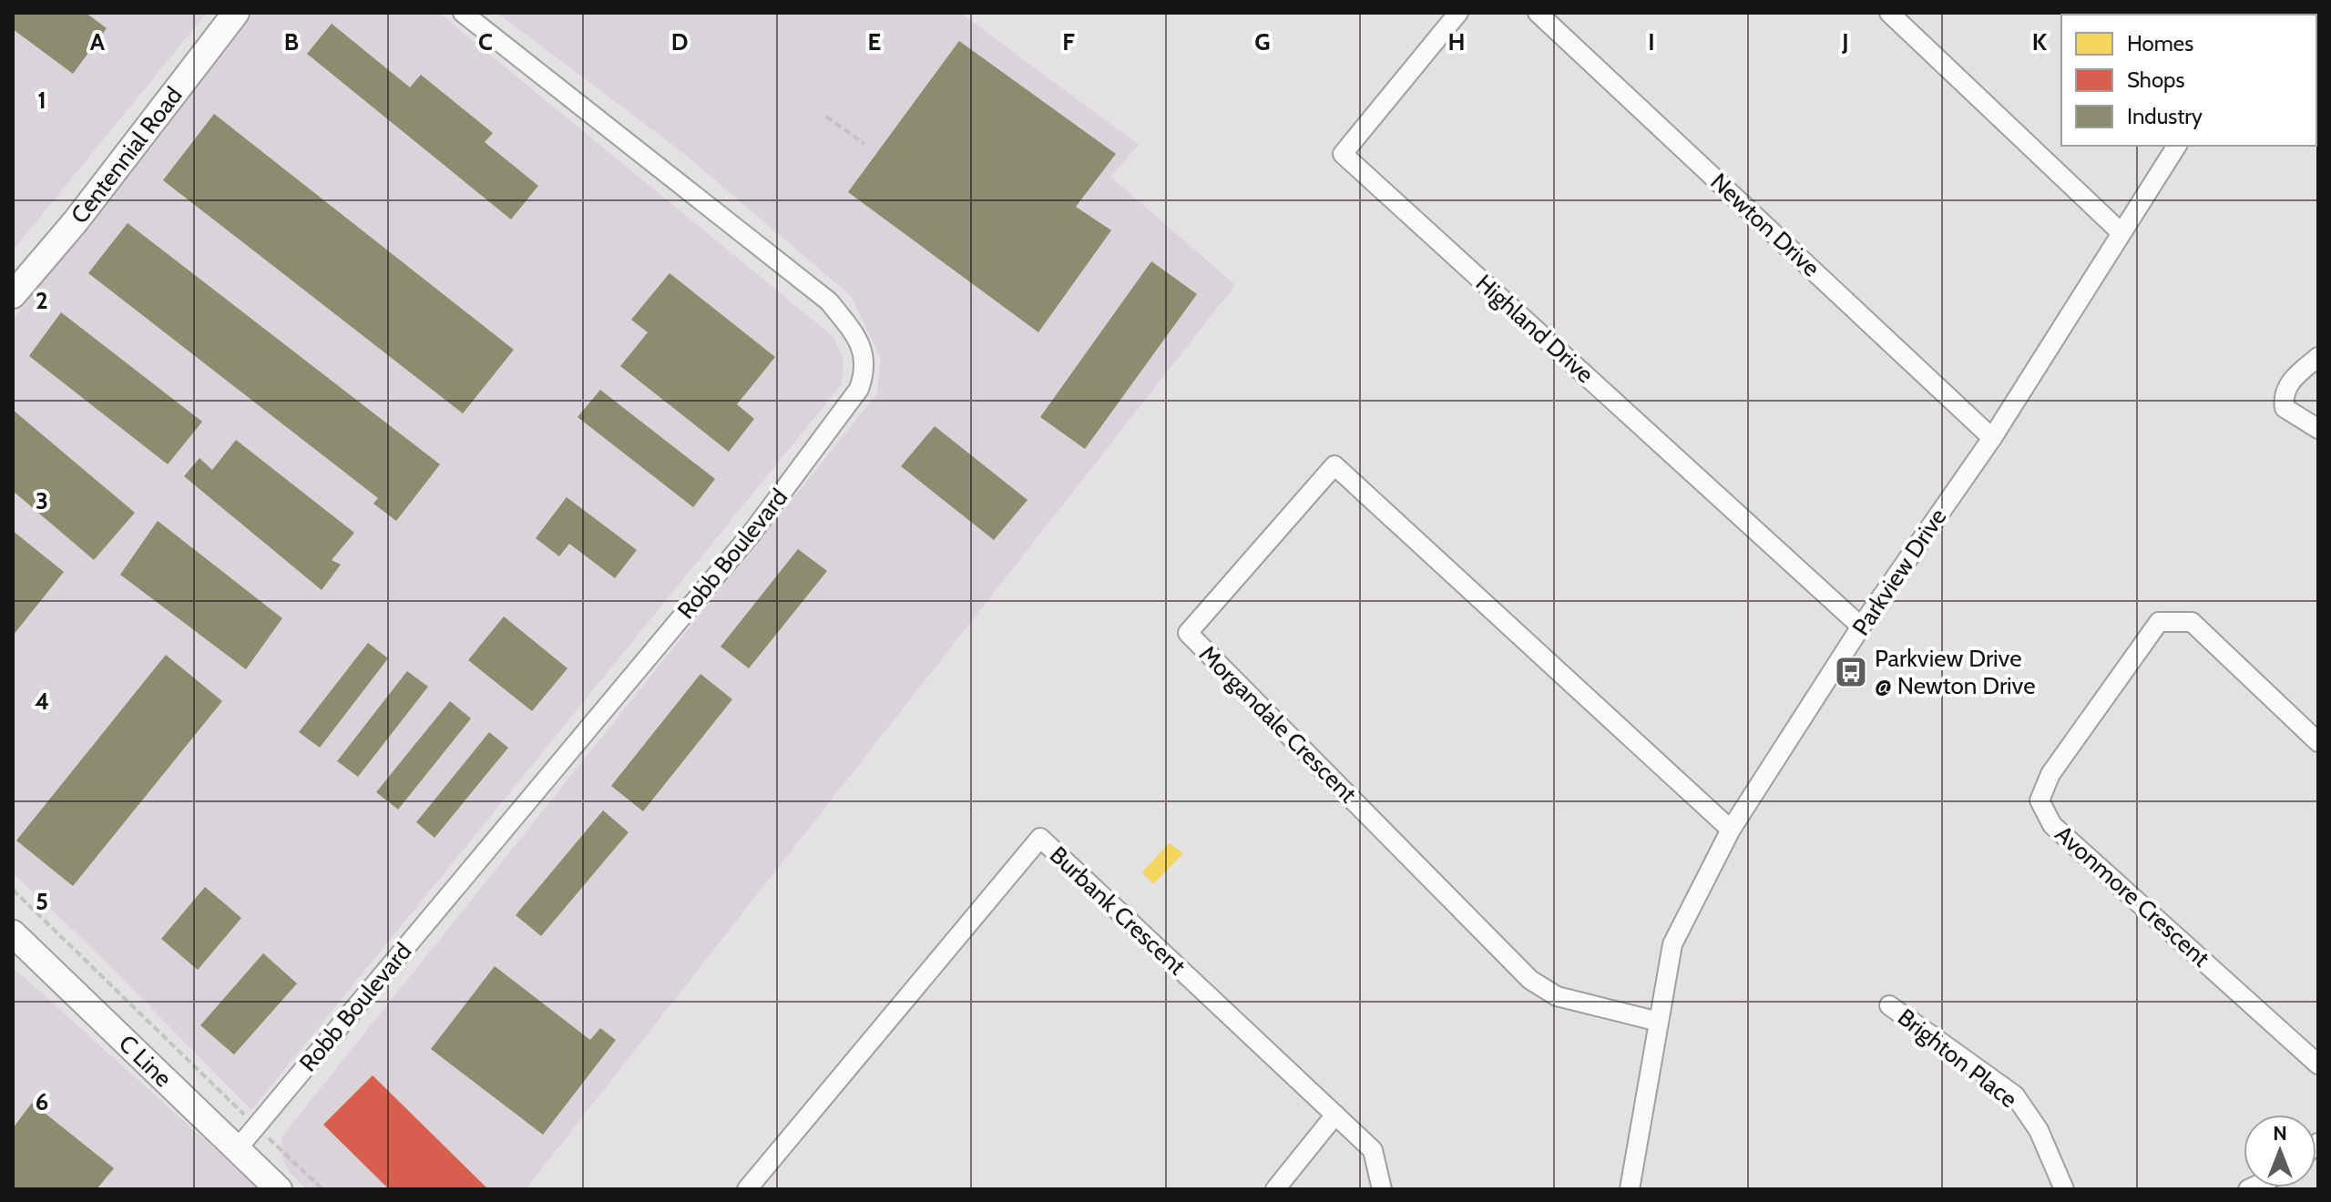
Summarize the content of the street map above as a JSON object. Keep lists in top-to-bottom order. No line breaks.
{"streets":{"street":["Centennial Road","Newton Drive","Highland Drive","Robb Boulevard","Parkview Drive","Morgandale Crescent","Avonmore Crescent","Burbank Crescent","Brighton Place","C Line"]},"crossings":[["Newton Drive","Parkview Drive"],["Highland Drive","Parkview Drive"],["Robb Boulevard","C Line"],["Parkview Drive","Morgandale Crescent"]],"places":{"bus stop":["Parkview Drive @ Newton Drive"]},"legend":["Homes","Shops","Industry"],"north":"top","grid":{"columns":["A","B","C","D","E","F","G","H","I","J","K"],"rows":["1","2","3","4","5","6"]}}
